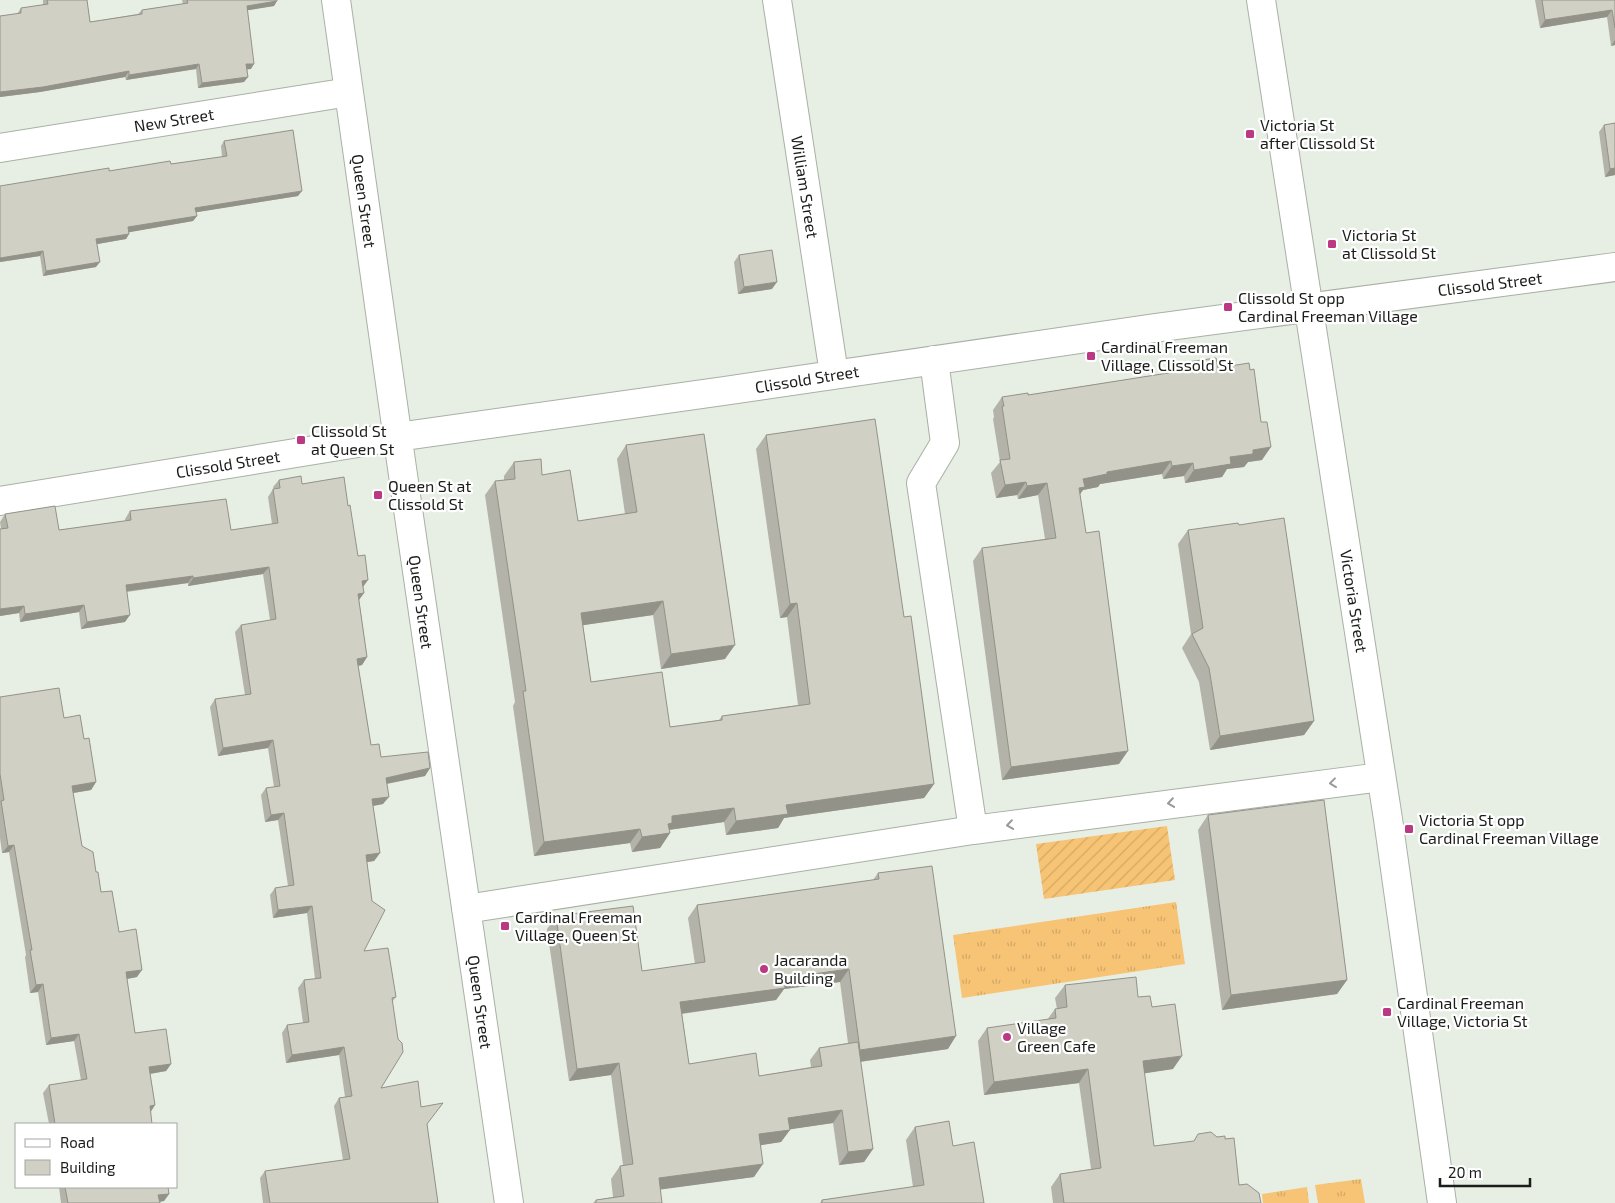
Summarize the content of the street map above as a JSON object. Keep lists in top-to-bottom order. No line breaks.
{"streets":{"street":["New Street","William Street","Queen Street","Clissold Street","Victoria Street"]},"crossings":[["New Street","Queen Street"],["William Street","Clissold Street"],["Queen Street","Clissold Street"],["Clissold Street","Victoria Street"]],"places":{"transit":["Victoria St after Clissold St","Victoria St at Clissold St","Clissold St opp Cardinal Freeman Village","Cardinal Freeman Village, Clissold St","Clissold St at Queen St","Queen St at Clissold St","Victoria St opp Cardinal Freeman Village","Cardinal Freeman Village, Queen St","Cardinal Freeman Village, Victoria St"],"other":["Jacaranda Building","Village Green Cafe"]},"legend":["Road","Building"],"scale_bar":"20 m"}
